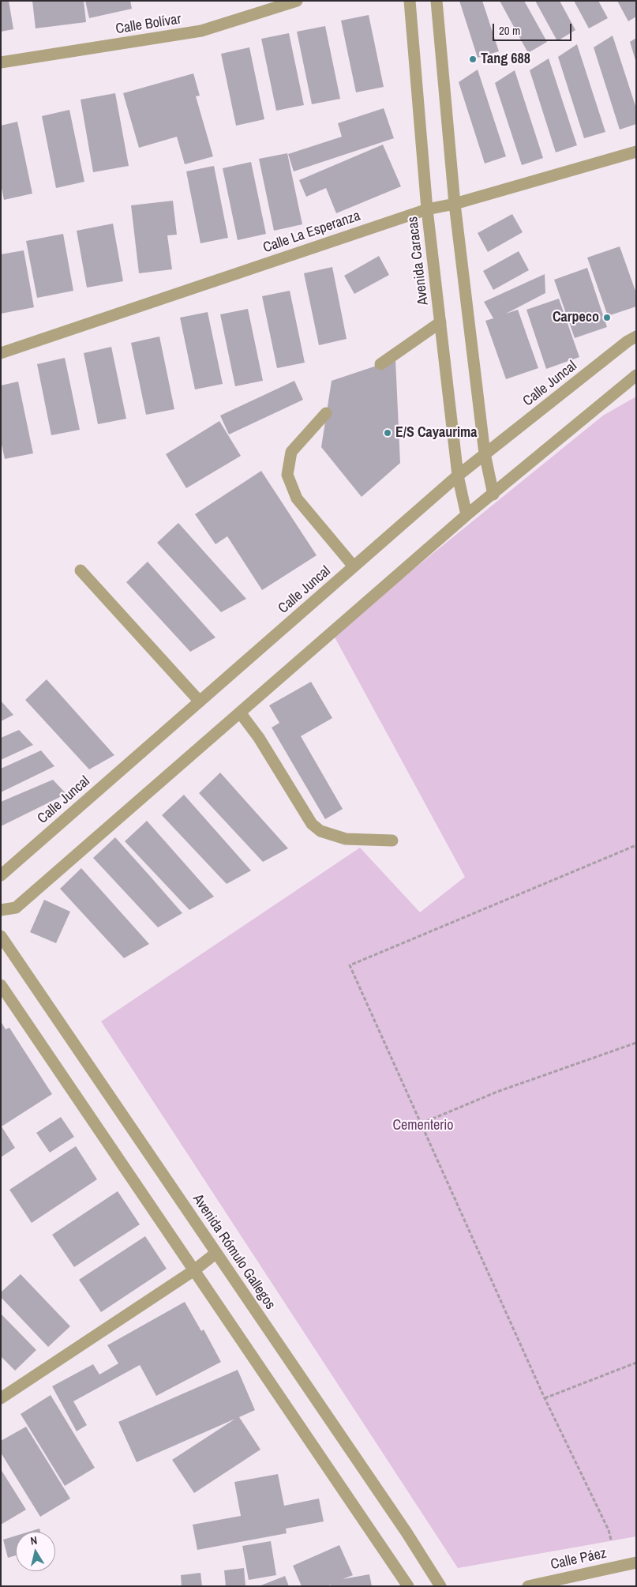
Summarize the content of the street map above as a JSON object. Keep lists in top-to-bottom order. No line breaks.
{"streets":{"street":["Calle Bolívar","Calle La Esperanza","Avenida Caracas","Calle Juncal","Avenida Rómulo Gallegos","Calle Páez"]},"crossings":[["Calle La Esperanza","Avenida Caracas"],["Avenida Caracas","Calle Juncal"]],"parks":["Cementerio"],"places":["Tang 688","Carpeco","E/S Cayaurima"],"scale_bar":"20 m","north":"top"}
